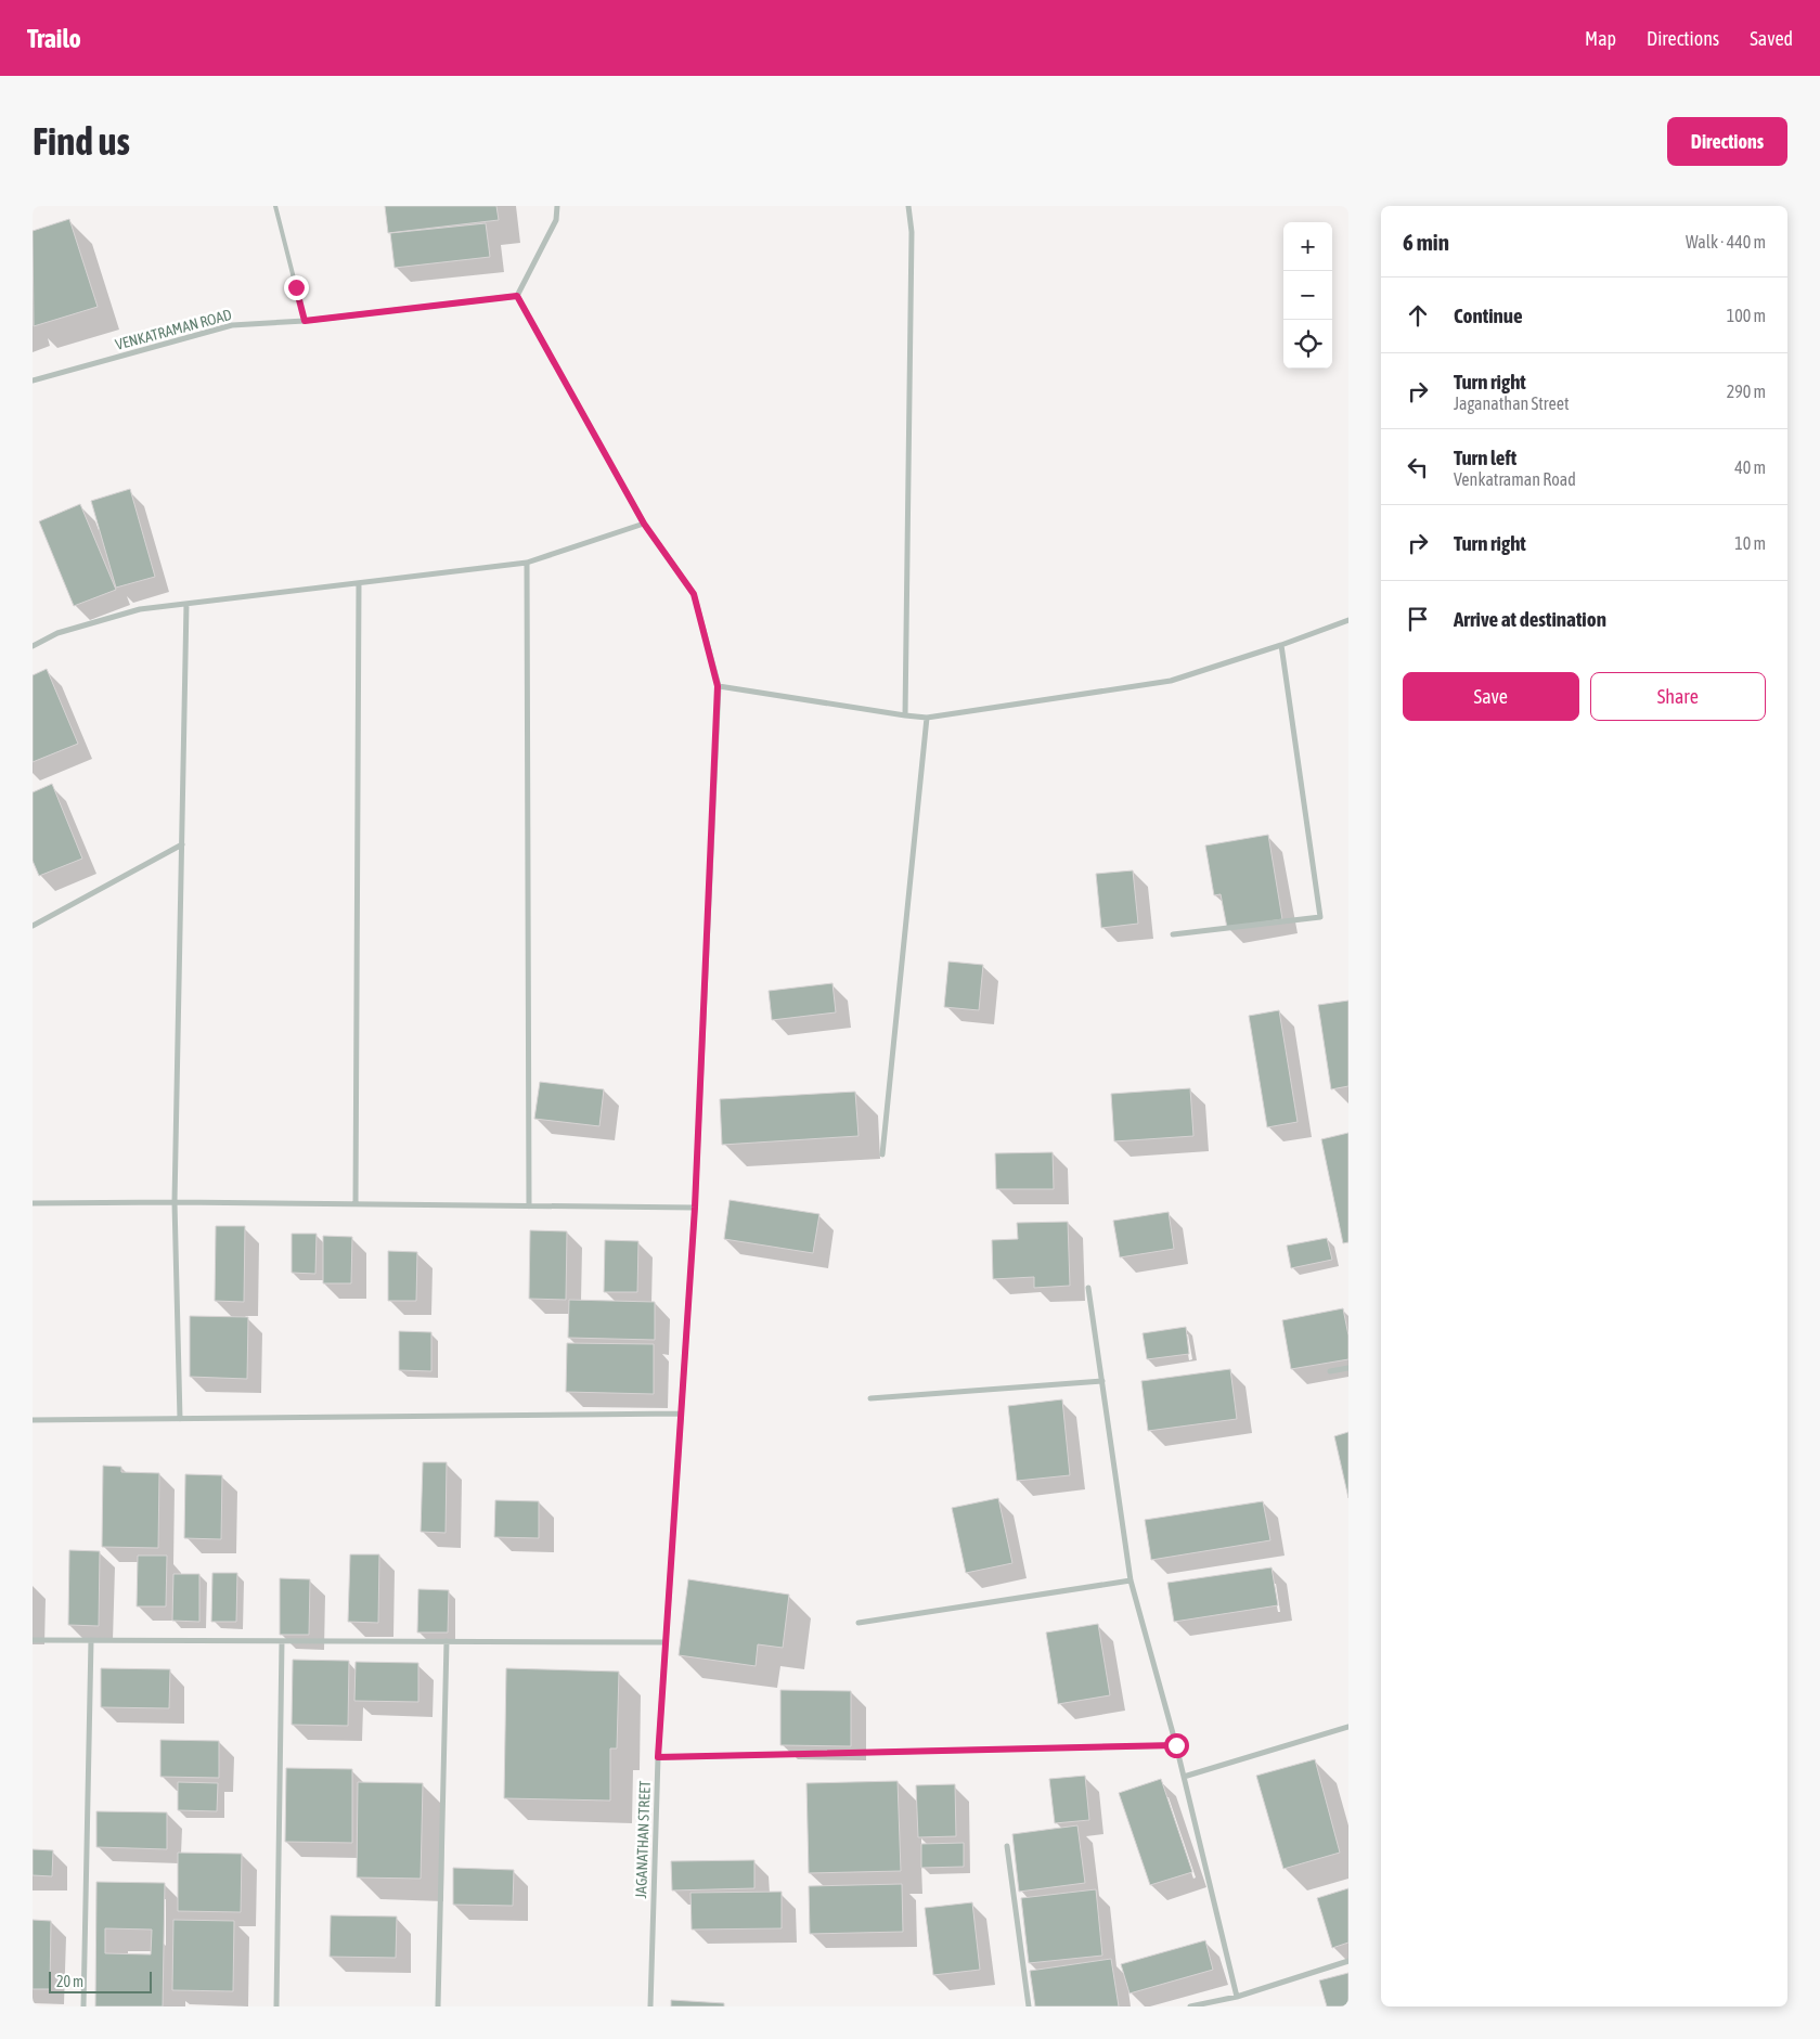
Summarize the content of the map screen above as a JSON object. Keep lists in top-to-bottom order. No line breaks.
{"streets":{"street":["VENKATRAMAN ROAD","JAGANATHAN STREET"]},"crossings":[["VENKATRAMAN ROAD","JAGANATHAN STREET"]],"scale_bar":"20 m","page":{"header":"Trailo","nav":["Map","Directions","Saved"],"buttons":["Directions",["Save","Share"]],"title":"Find us","heading":["6 min","Walk · 440 m"],"map_buttons":["+","−"],"list":[["Continue","100 m"],["Turn right","Jaganathan Street","290 m"],["Turn left","Venkatraman Road","40 m"],["Turn right","10 m"],"Arrive at destination"],"scale":"20 m"}}
